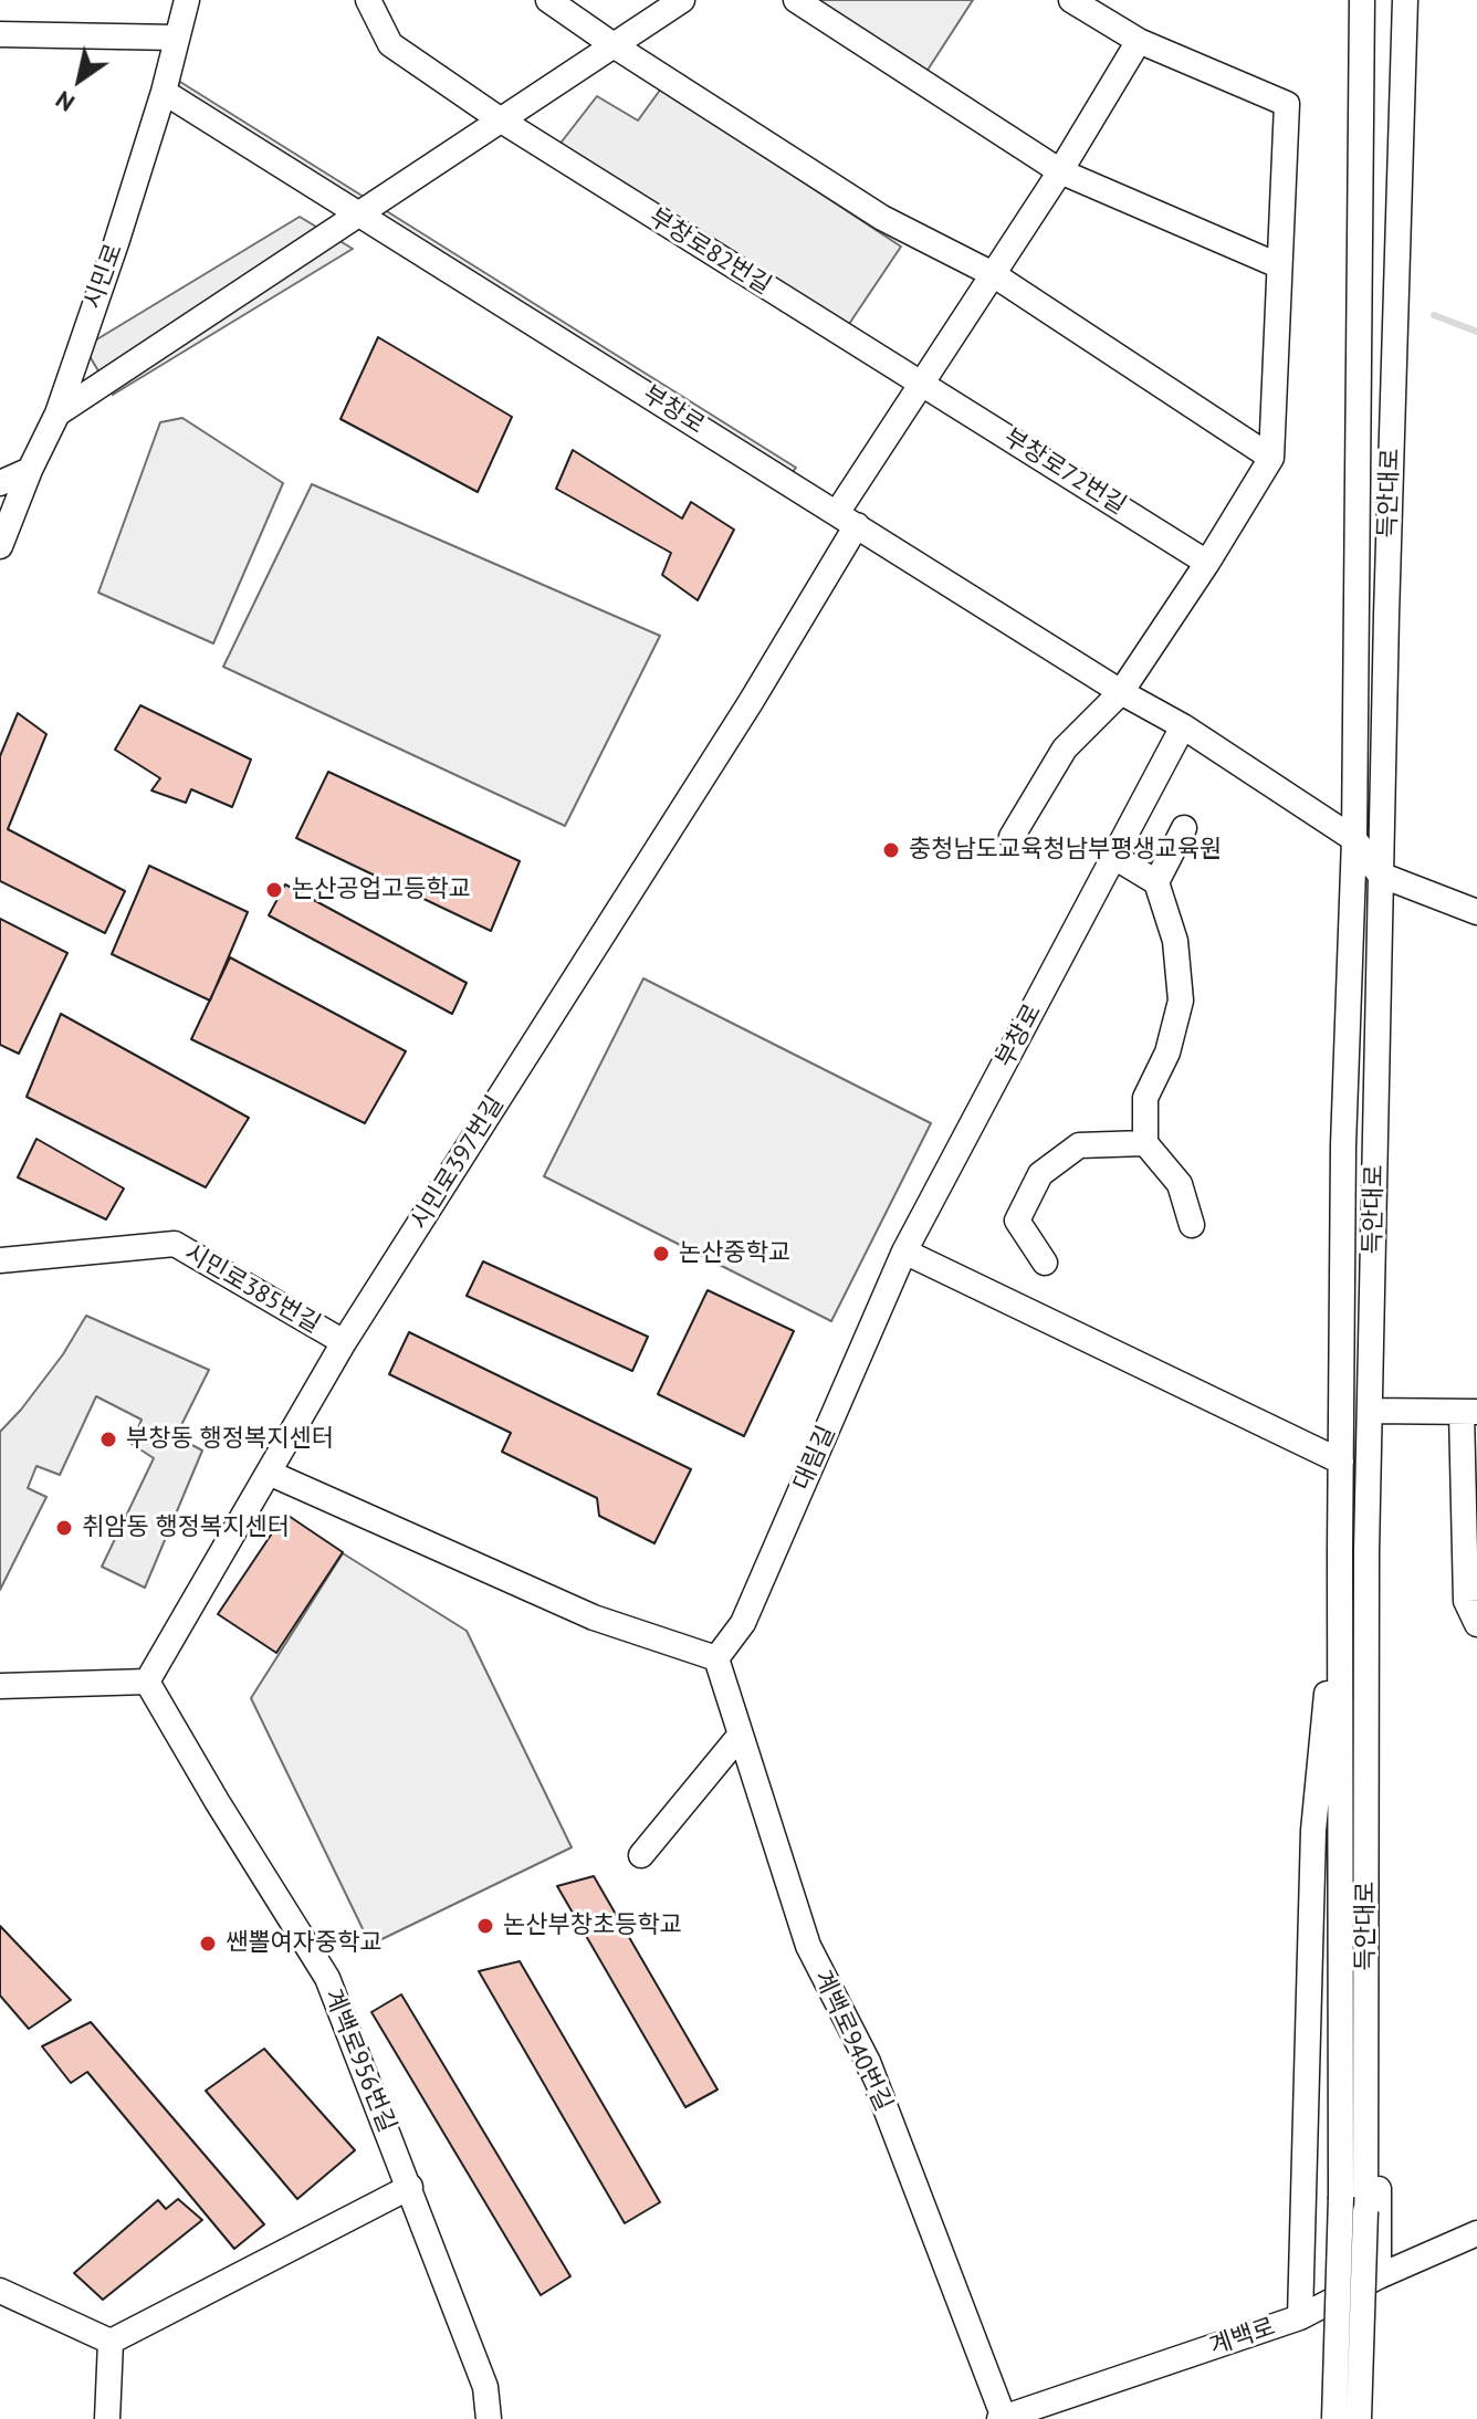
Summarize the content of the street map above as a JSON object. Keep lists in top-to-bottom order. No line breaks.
{"streets":{"street":["부창로82번길","시민로","부창로","부창로72번길","득안대로","시민로397번길","시민로385번길","대림길","계백로940번길","계백로956번길","계백로"]},"crossings":[["부창로82번길","부창로72번길"],["시민로","부창로"],["부창로","득안대로"],["부창로","시민로397번길"],["부창로","대림길"],["시민로397번길","시민로385번길"],["시민로397번길","계백로956번길"],["대림길","계백로940번길"],["계백로940번길","계백로"]],"places":["충청남도교육청남부평생교육원","논산공업고등학교","논산중학교","부창동 행정복지센터","취암동 행정복지센터","논산부창초등학교","쌘뽈여자중학교"],"north":"bottom left"}
